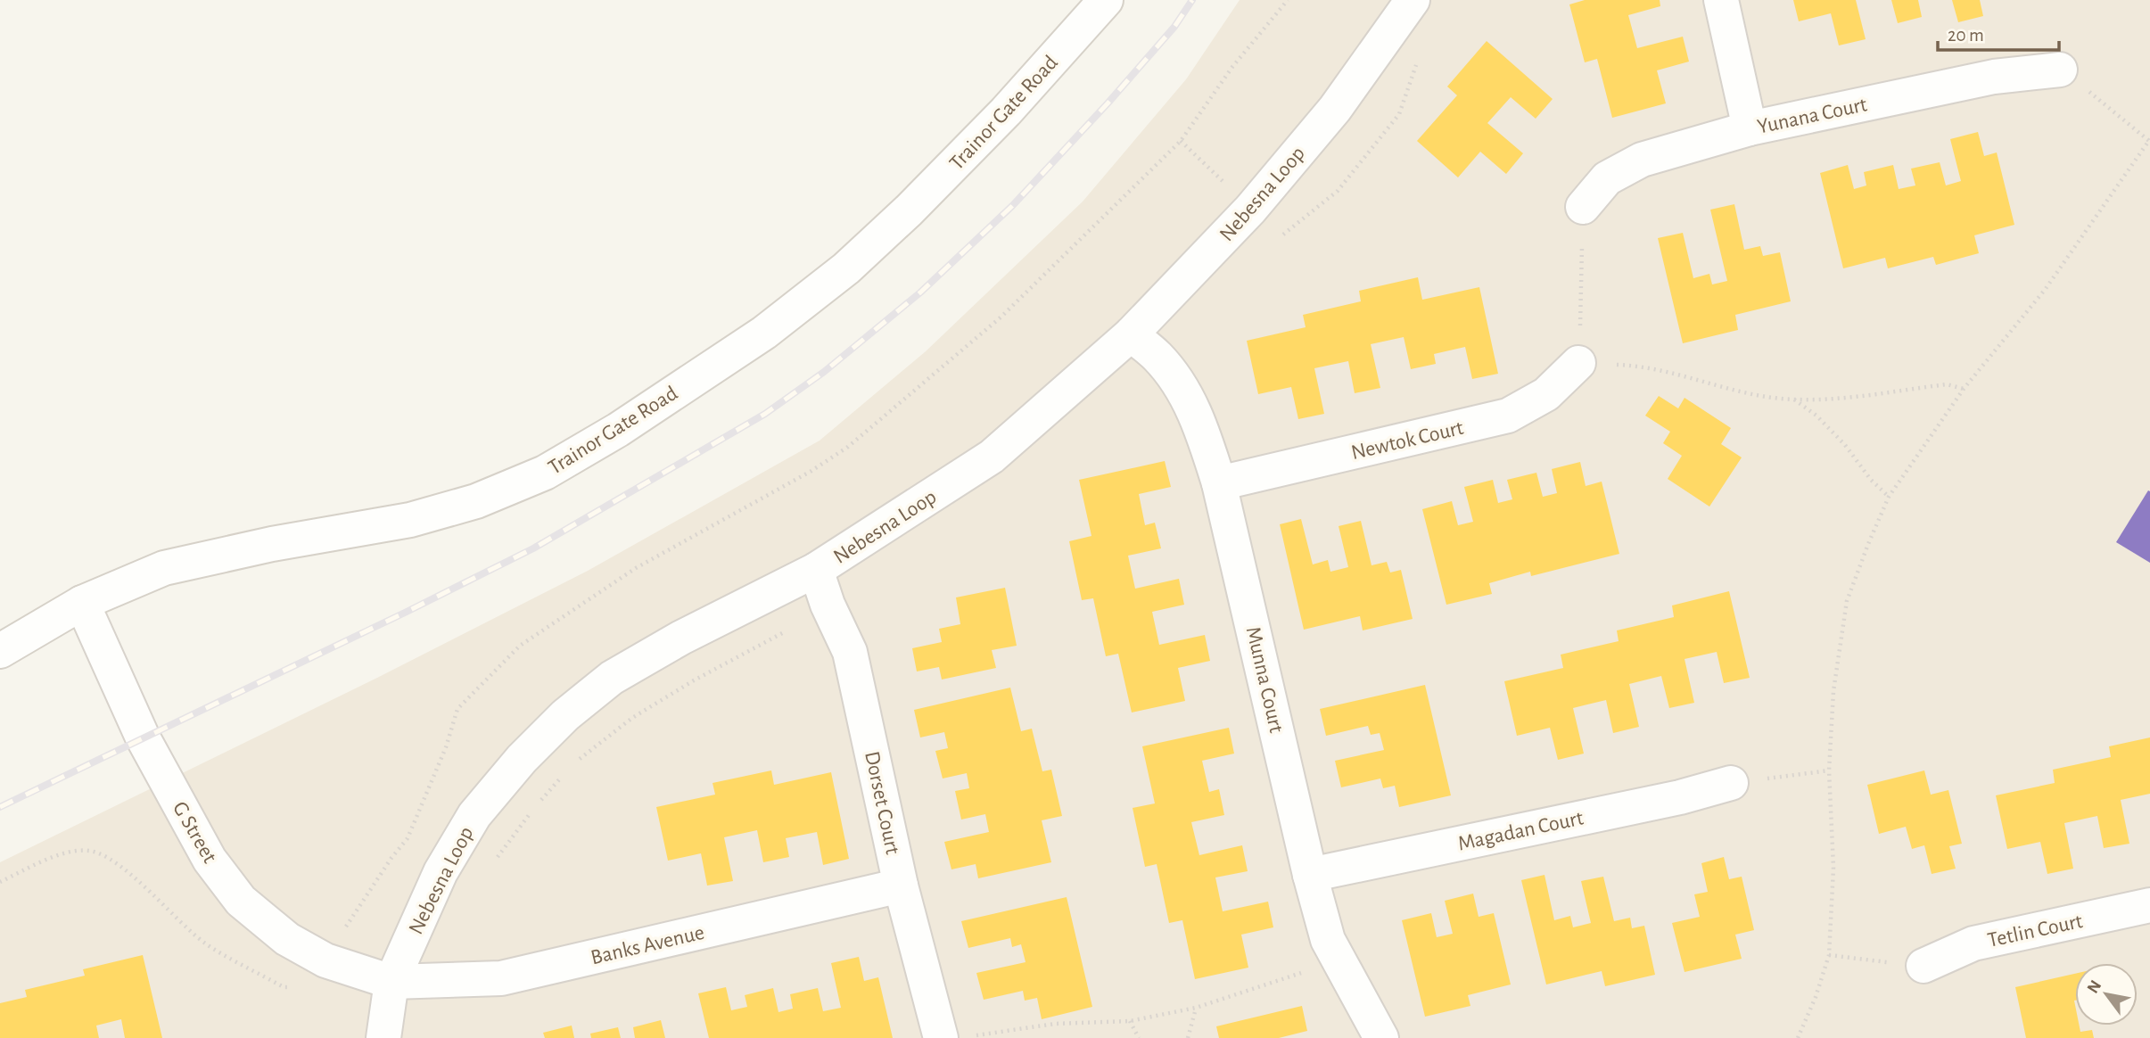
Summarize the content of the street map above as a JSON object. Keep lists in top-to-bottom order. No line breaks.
{"streets":{"street":["Trainor Gate Road","Yunana Court","Nebesna Loop","Newtok Court","Munna Court","Dorset Court","Magadan Court","G Street","Tetlin Court","Banks Avenue"]},"crossings":[["Trainor Gate Road","G Street"],["Nebesna Loop","Munna Court"],["Nebesna Loop","Dorset Court"],["Nebesna Loop","G Street"],["Nebesna Loop","Banks Avenue"],["Newtok Court","Munna Court"],["Munna Court","Magadan Court"],["Dorset Court","Banks Avenue"],["G Street","Banks Avenue"]],"scale_bar":"20 m","north":"top left"}
